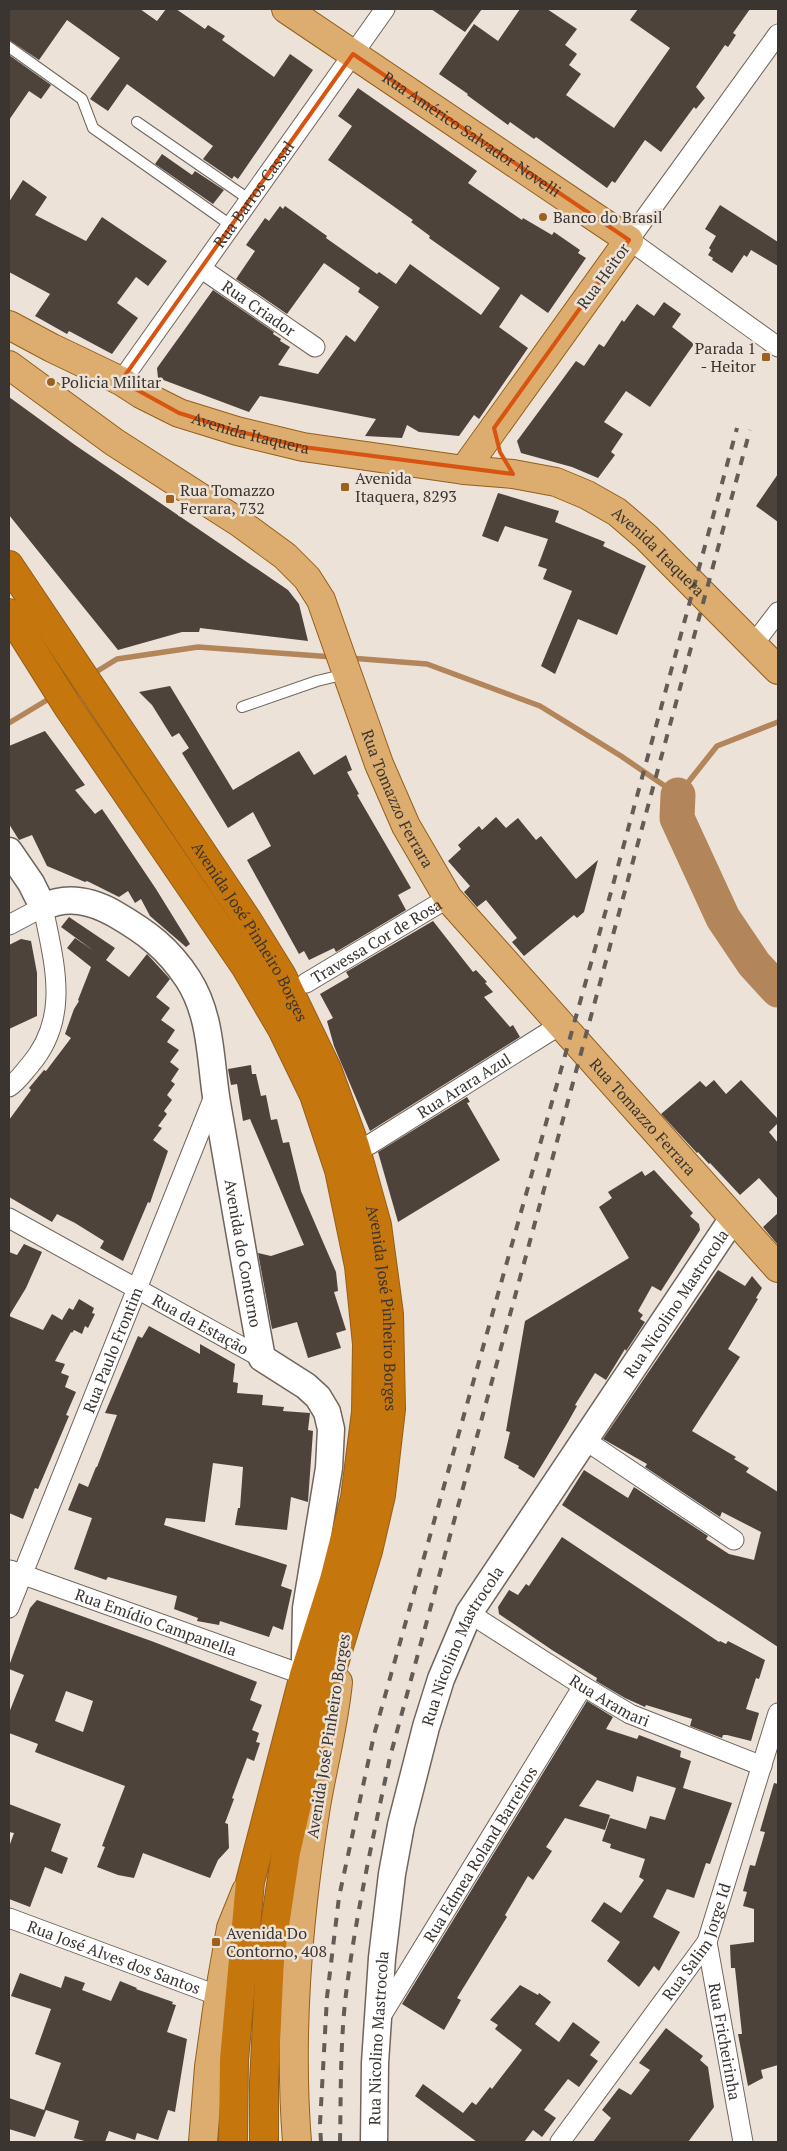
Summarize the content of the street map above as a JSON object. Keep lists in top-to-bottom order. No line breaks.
{"streets":{"highway":["Avenida José Pinheiro Borges"],"main road":["Rua Américo Salvador Novelli","Rua Heitor","Avenida Itaquera","Rua Tomazzo Ferrara"],"street":["Rua Barros Cassal","Rua Criador","Travessa Cor de Rosa","Rua Arara Azul","Avenida do Contorno","Rua Nicolino Mastrocola","Rua da Estação","Rua Paulo Frontim","Rua Emídio Campanella","Rua Aramari","Rua Edmea Roland Barreiros","Rua Salim Jorge Id","Rua José Alves dos Santos","Rua Fricheirinha"]},"crossings":[["Rua Américo Salvador Novelli","Rua Barros Cassal"],["Rua Américo Salvador Novelli","Rua Heitor"],["Rua Barros Cassal","Rua Criador"],["Rua Barros Cassal","Avenida Itaquera"],["Rua Heitor","Avenida Itaquera"],["Rua Tomazzo Ferrara","Travessa Cor de Rosa"],["Rua Tomazzo Ferrara","Rua Arara Azul"],["Rua Tomazzo Ferrara","Rua Nicolino Mastrocola"],["Avenida José Pinheiro Borges","Rua Emídio Campanella"],["Avenida José Pinheiro Borges","Rua José Alves dos Santos"],["Avenida do Contorno","Rua da Estação"],["Avenida do Contorno","Rua Paulo Frontim"],["Rua Nicolino Mastrocola","Rua Aramari"],["Rua Nicolino Mastrocola","Rua Edmea Roland Barreiros"],["Rua da Estação","Rua Paulo Frontim"],["Rua Paulo Frontim","Rua Emídio Campanella"],["Rua Aramari","Rua Edmea Roland Barreiros"],["Rua Aramari","Rua Salim Jorge Id"],["Rua Salim Jorge Id","Rua Fricheirinha"]],"places":{"other":["Banco do Brasil","Policia Militar"],"transit":["Parada 1 - Heitor","Avenida Itaquera, 8293","Rua Tomazzo Ferrara, 732","Avenida Do Contorno, 408"]}}
